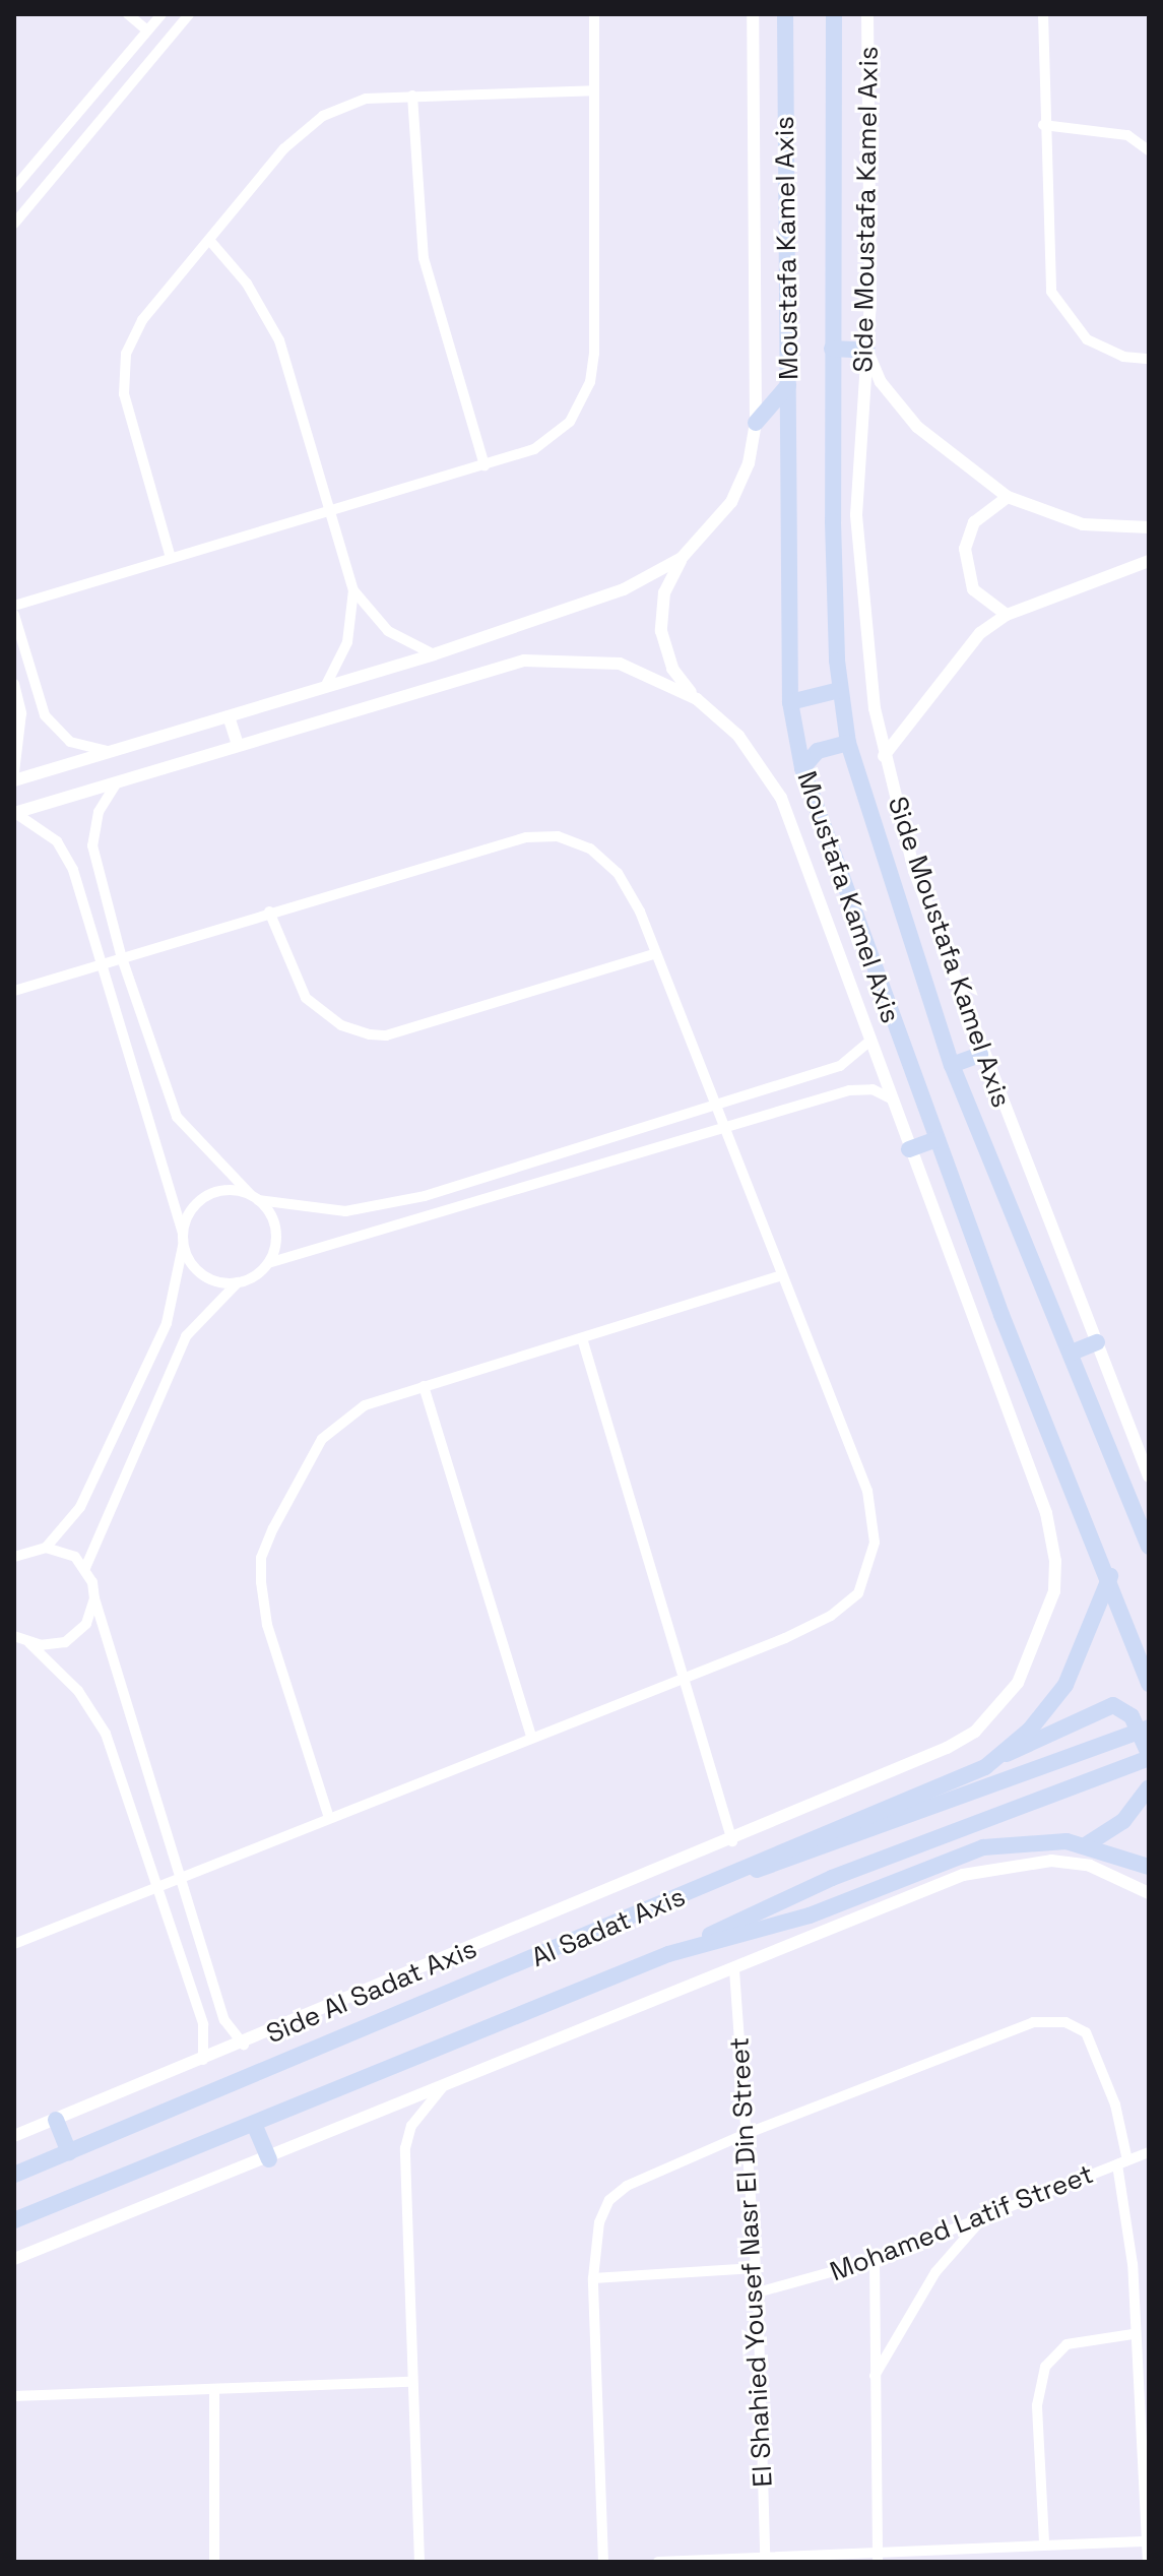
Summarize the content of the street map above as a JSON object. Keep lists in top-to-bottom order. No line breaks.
{"streets":{"main road":["Moustafa Kamel Axis","Al Sadat Axis"],"street":["Side Moustafa Kamel Axis","Side Al Sadat Axis","Mohamed Latif Street","El Shahied Yousef Nasr El Din Street"]},"crossings":[["Moustafa Kamel Axis","Al Sadat Axis"],["Mohamed Latif Street","El Shahied Yousef Nasr El Din Street"]]}
